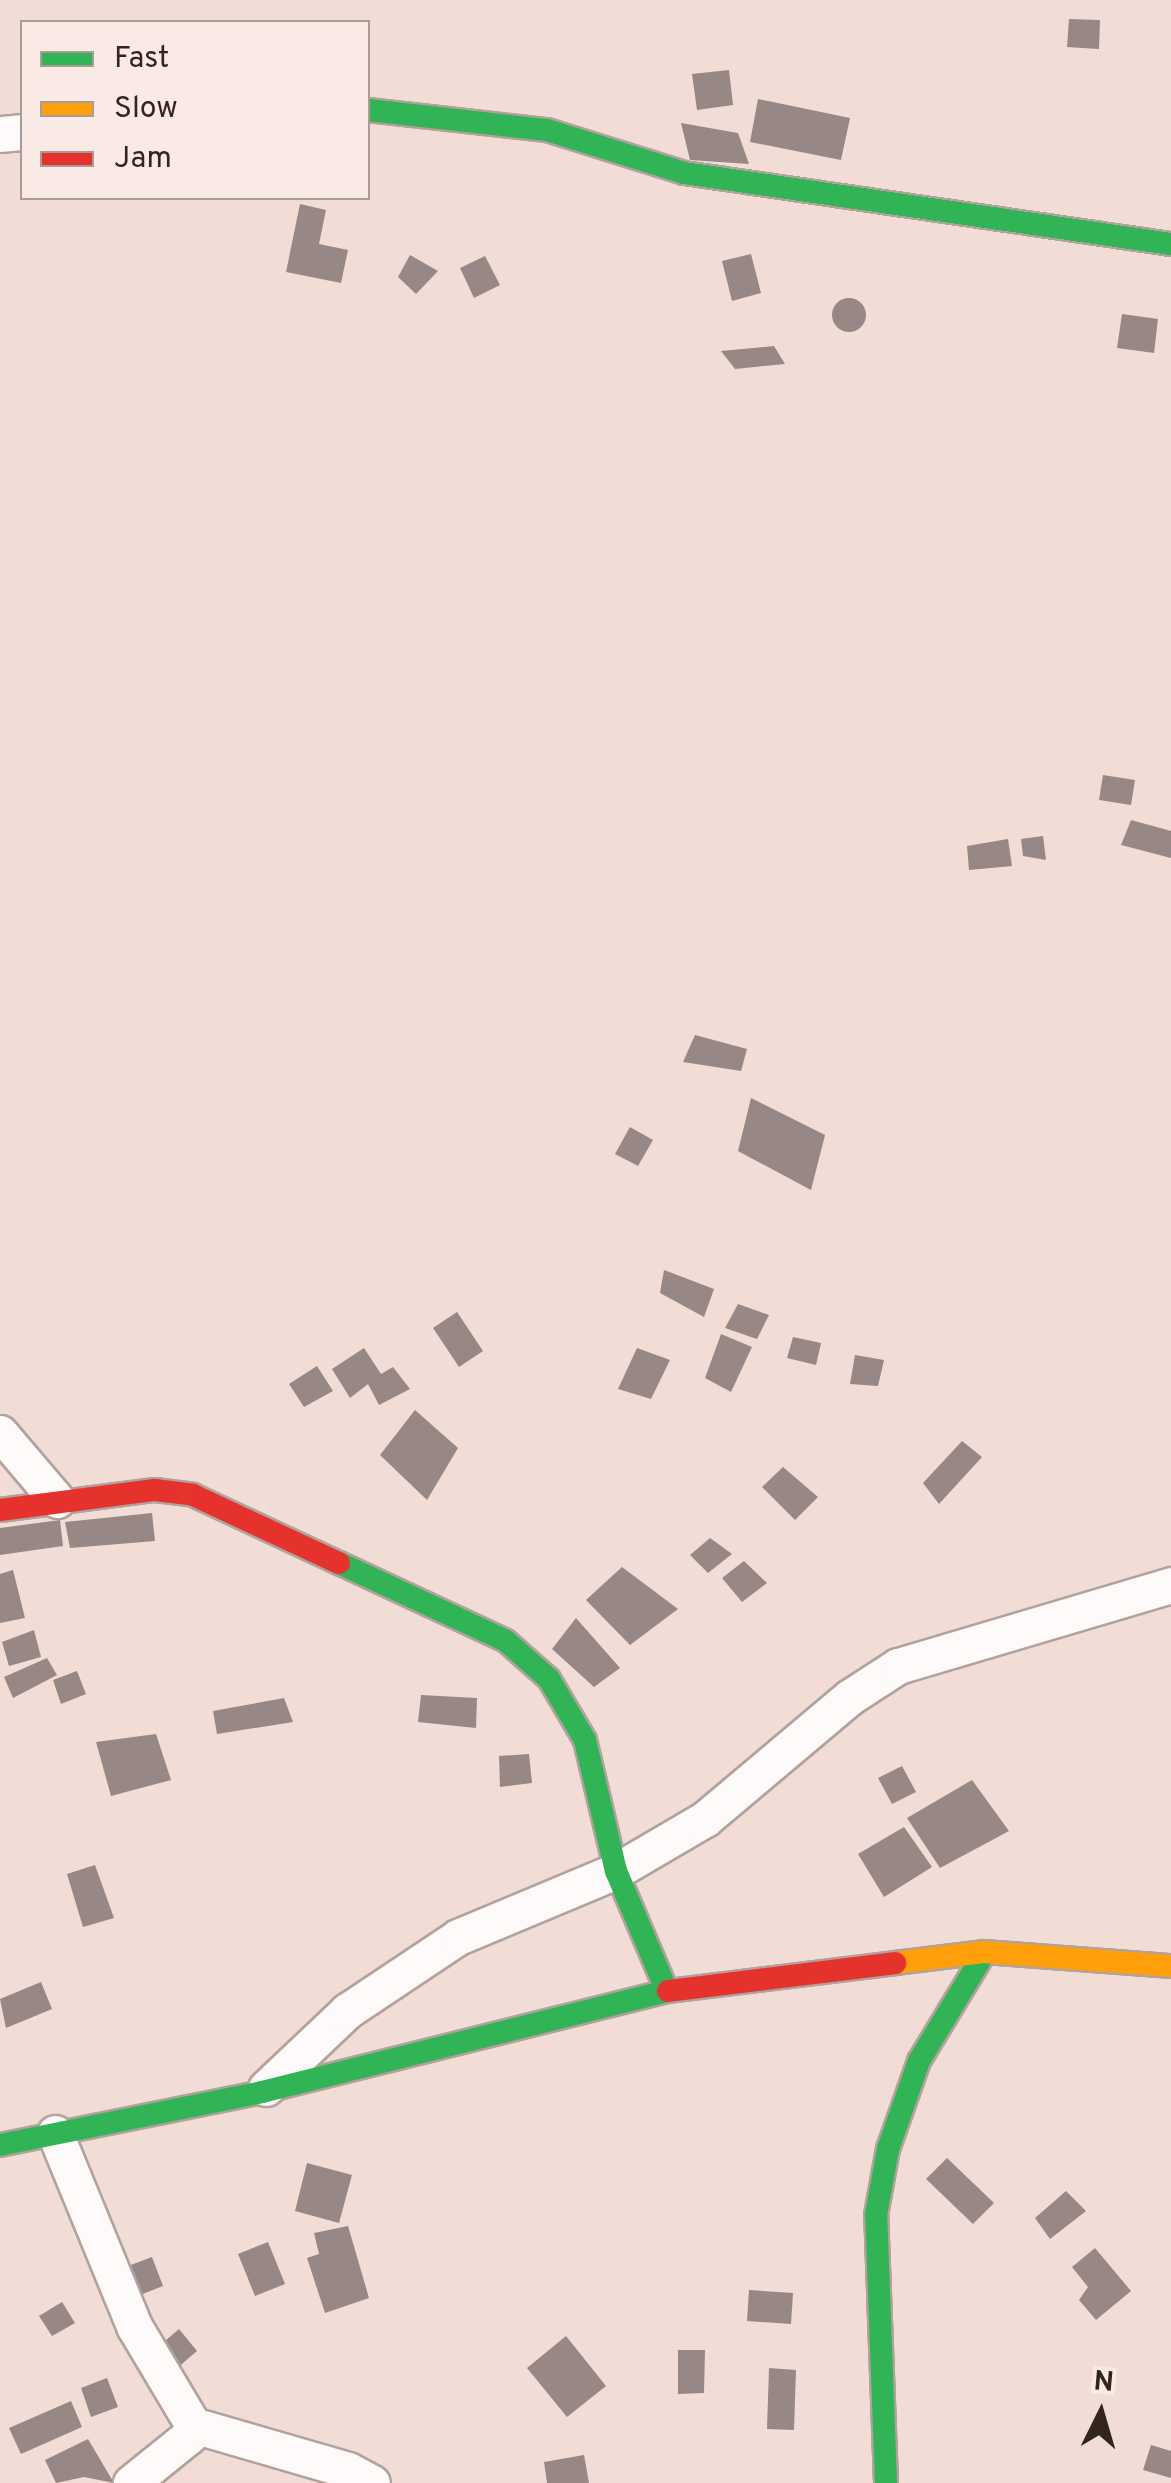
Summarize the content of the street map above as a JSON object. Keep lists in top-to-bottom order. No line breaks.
{"legend":["Fast","Slow","Jam"],"north":"top"}
